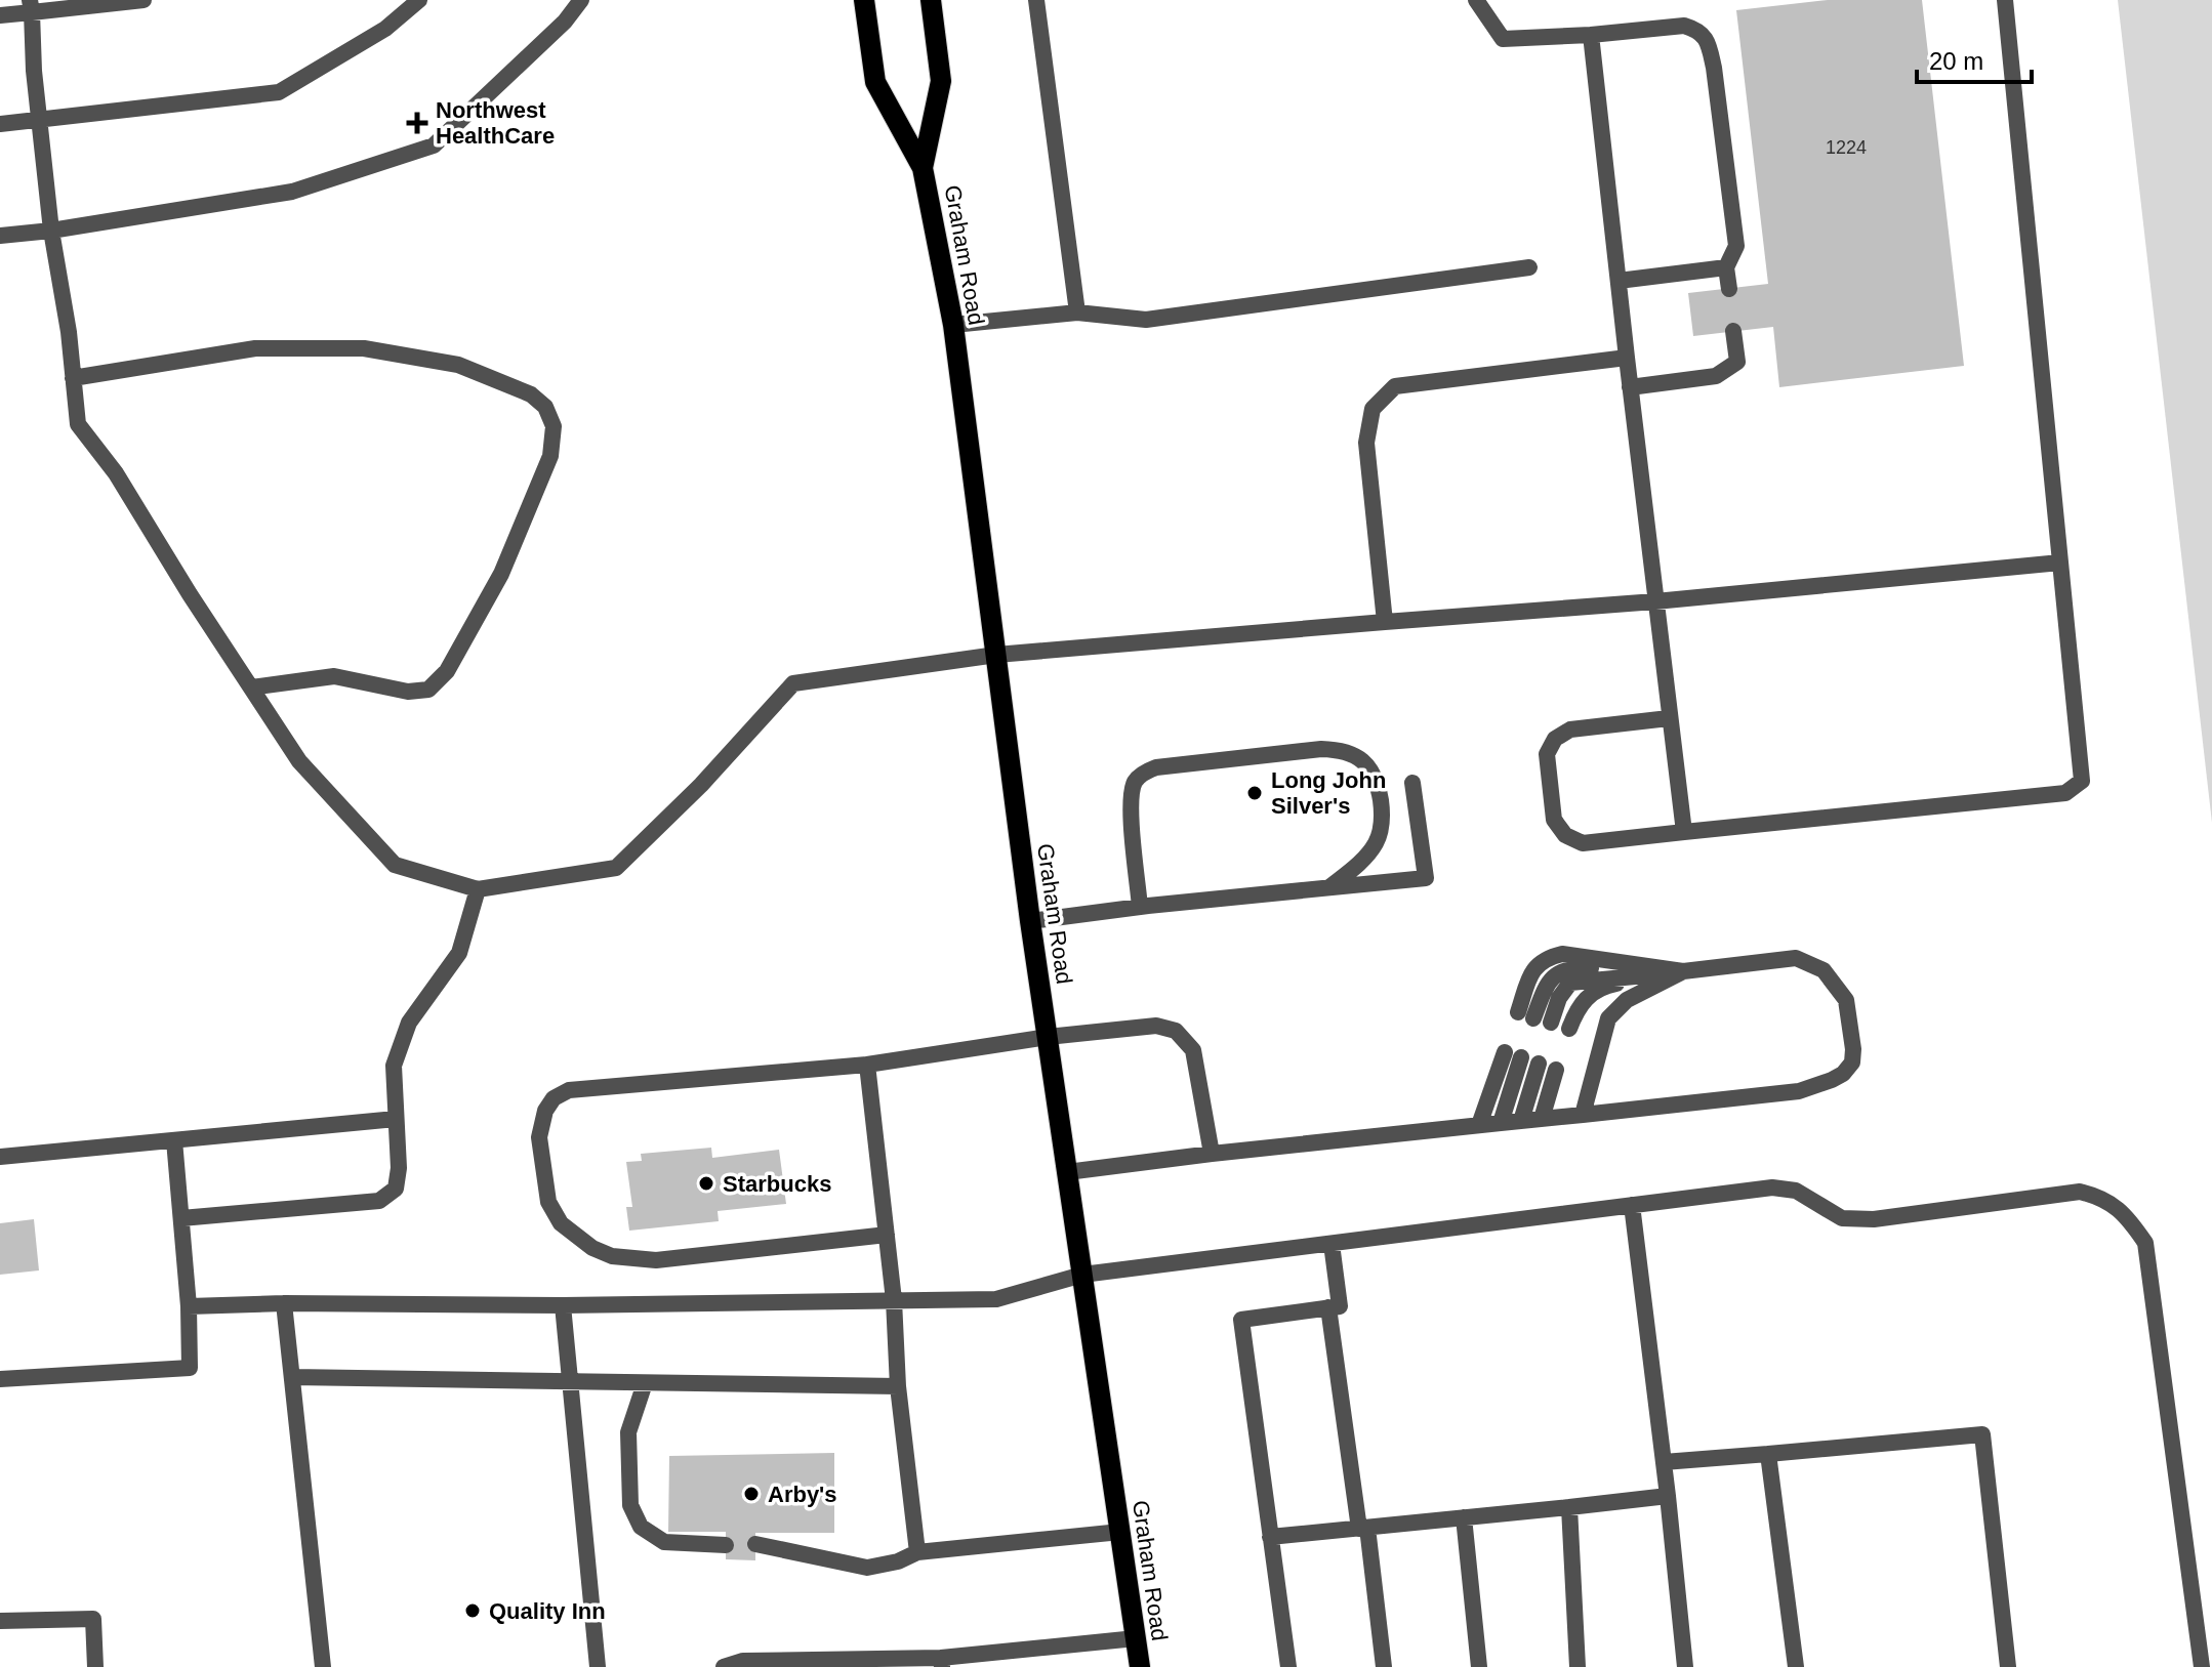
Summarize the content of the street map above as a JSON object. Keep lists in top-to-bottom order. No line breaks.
{"streets":{"main road":["Graham Road"]},"places":{"health":["Northwest HealthCare"],"other":["Long John Silver's","Starbucks","Arby's","Quality Inn"]},"house_numbers":["1224"],"scale_bar":"20 m"}
